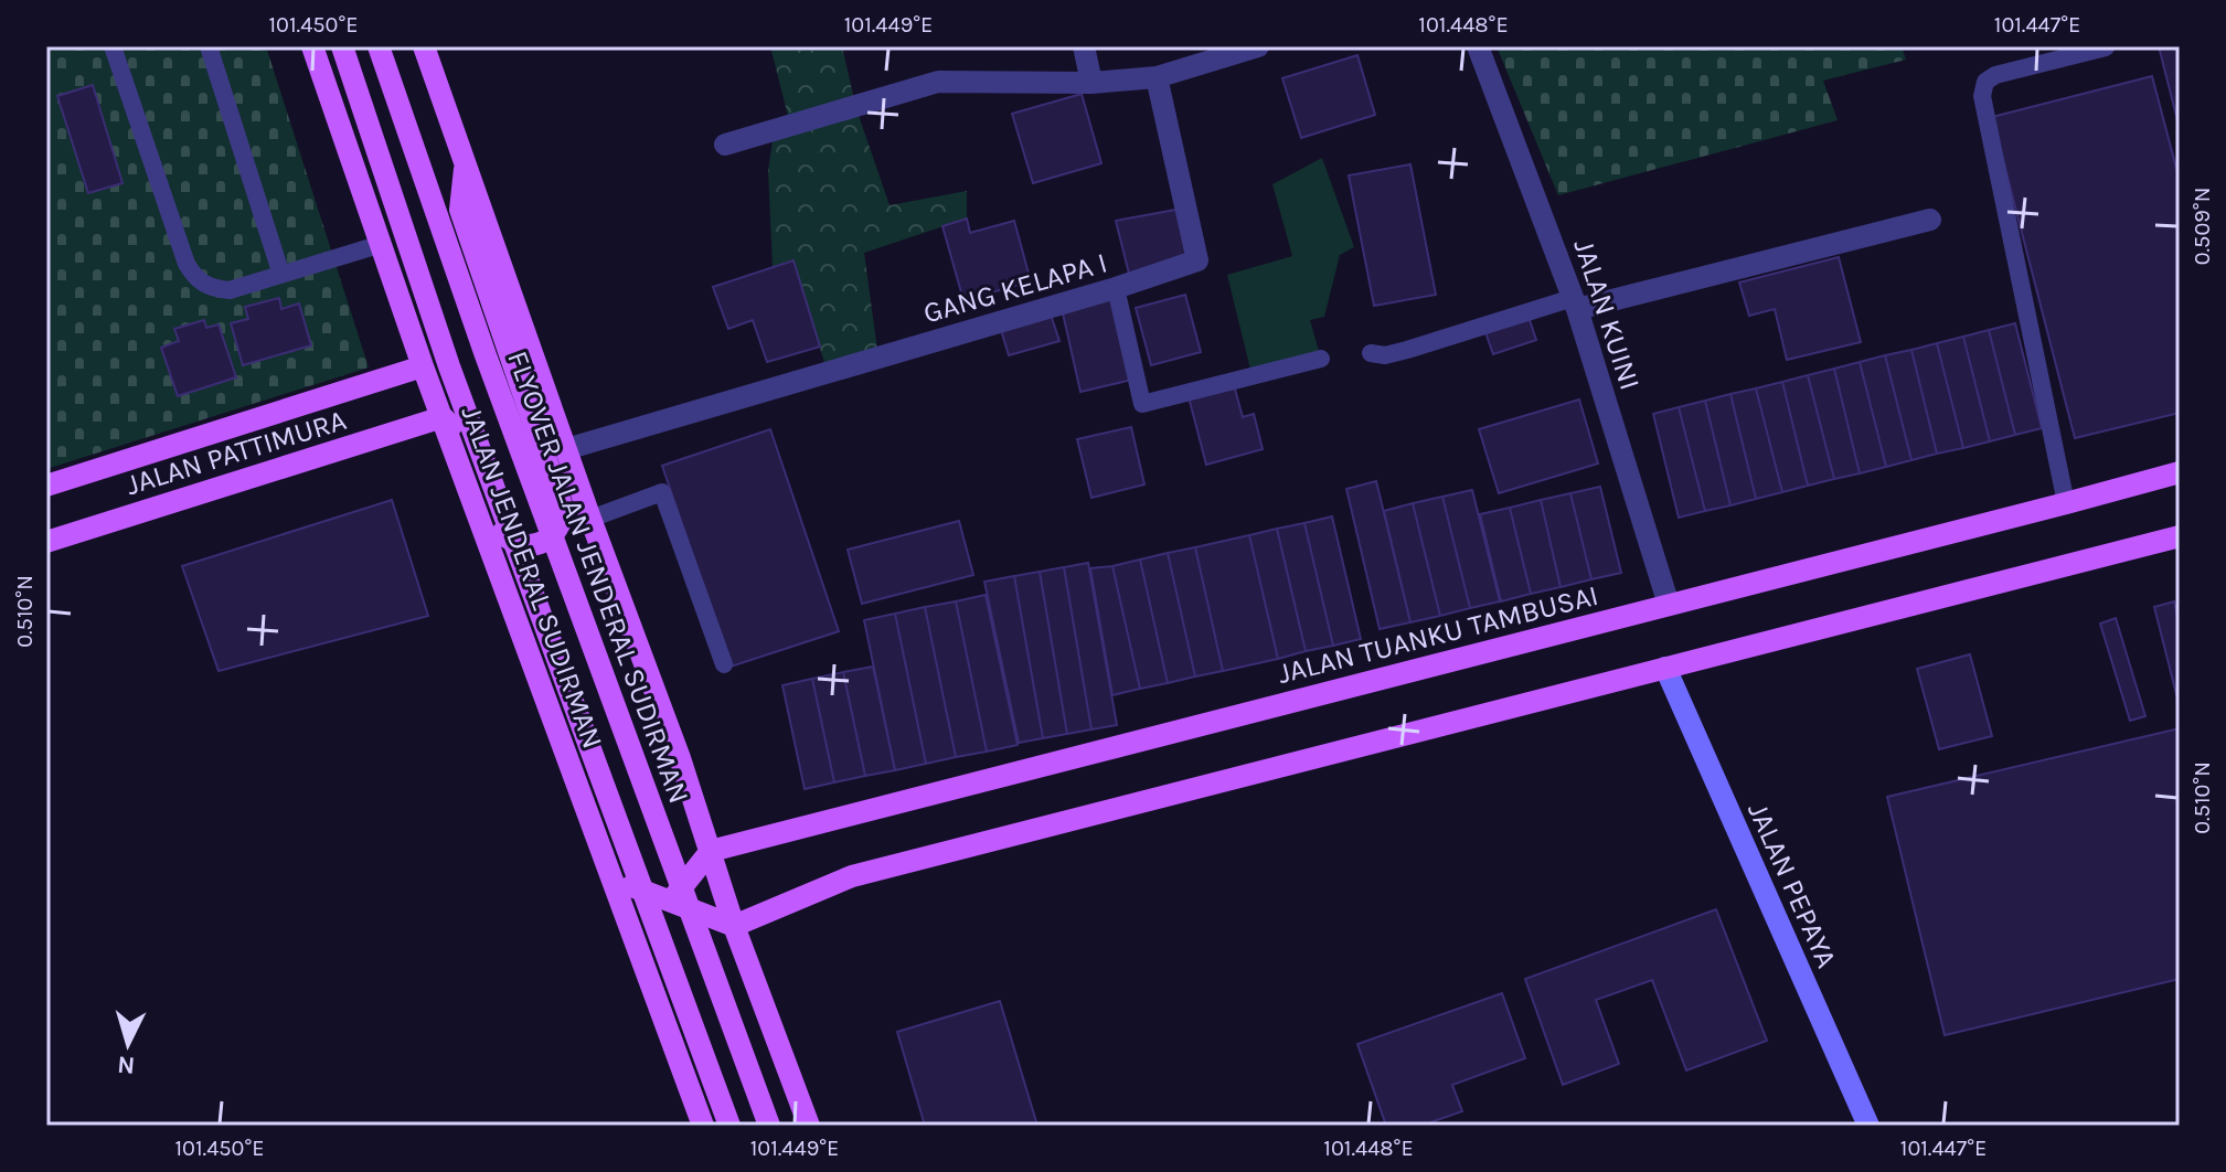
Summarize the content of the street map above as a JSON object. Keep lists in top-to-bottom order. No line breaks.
{"streets":{"main road":["JALAN PATTIMURA","JALAN JENDERAL SUDIRMAN","FLYOVER JALAN JENDERAL SUDIRMAN","JALAN TUANKU TAMBUSAI","JALAN PEPAYA"],"street":["GANG KELAPA I","JALAN KUINI"]},"crossings":[["JALAN KUINI","JALAN TUANKU TAMBUSAI"],["JALAN PATTIMURA","JALAN JENDERAL SUDIRMAN"]],"north":"bottom","coordinates":["101.450°E","101.449°E","101.448°E","101.447°E","0.509°N","0.510°N"]}
